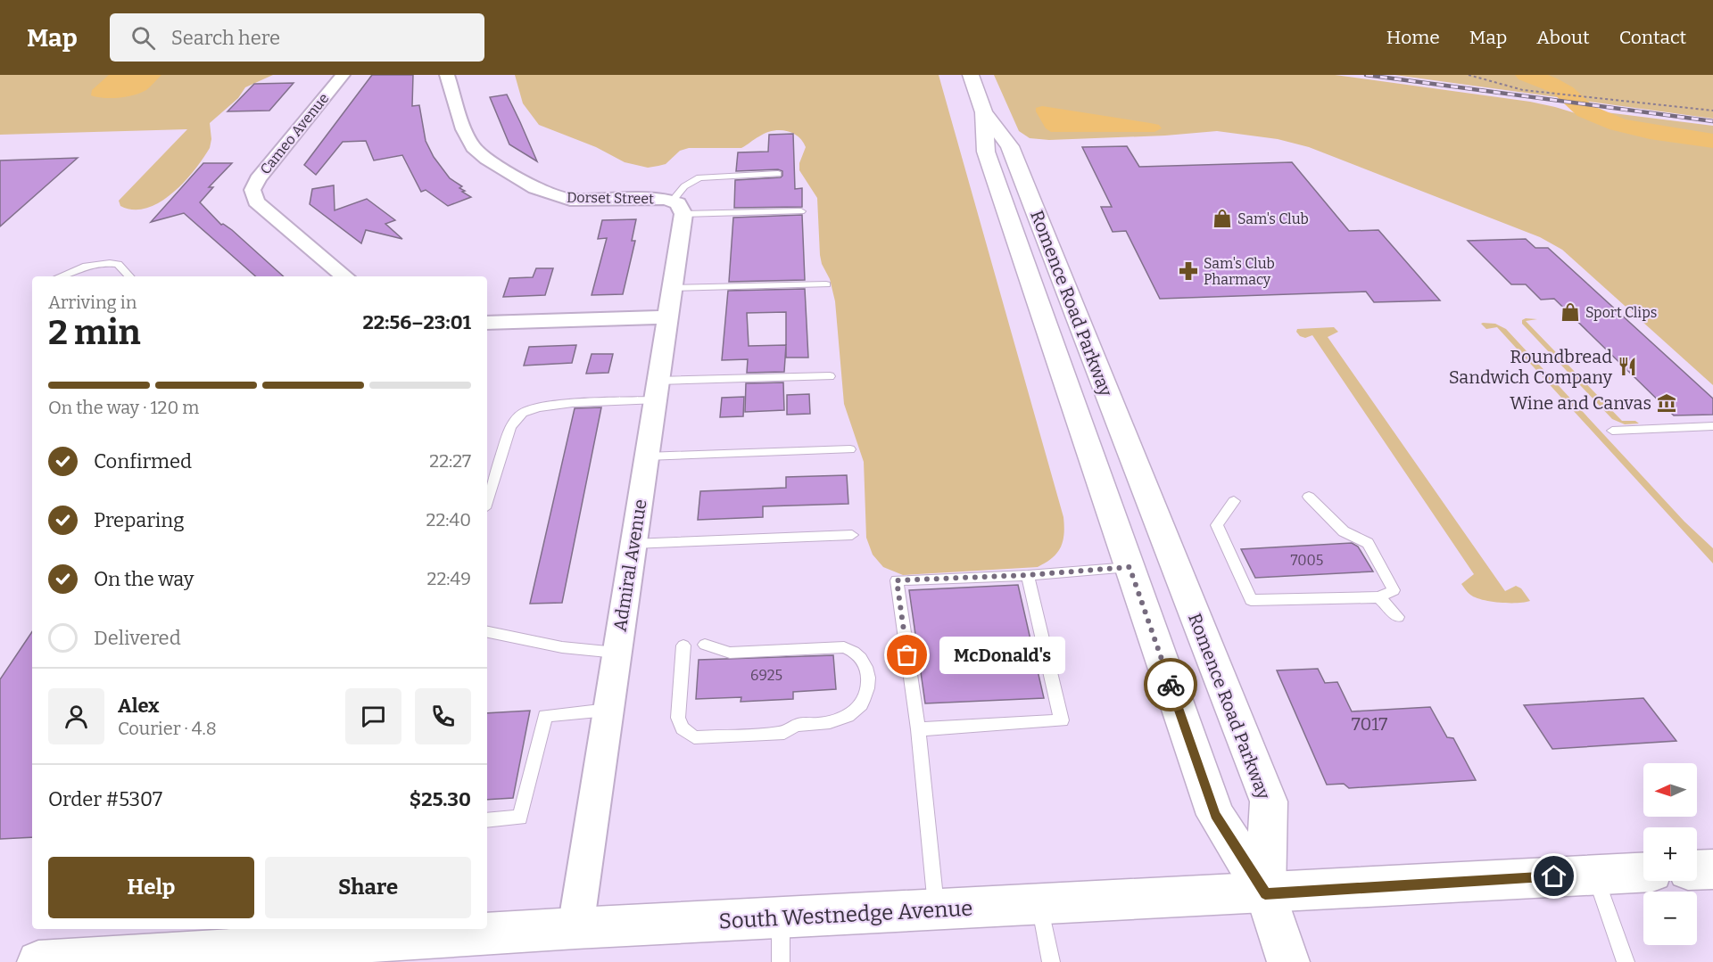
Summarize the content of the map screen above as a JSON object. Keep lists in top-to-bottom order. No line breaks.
{"streets":{"street":["Cameo Avenue","Dorset Street","Romence Road Parkway","Admiral Avenue","South Westnedge Avenue"]},"crossings":[["Dorset Street","Admiral Avenue"],["Romence Road Parkway","South Westnedge Avenue"],["Admiral Avenue","South Westnedge Avenue"]],"places":{"shop":["Sam's Club","Sport Clips"],"pharmacy":["Sam's Club Pharmacy"],"restaurant":["Roundbread Sandwich Company"],"museum":["Wine and Canvas"],"other":["McDonald's"]},"house_numbers":["7005","6925","7017"],"north":"left","page":{"header":"Map","search":"Search here","nav":["Home","Map","About","Contact"],"heading":["2 min","Arriving in","22:56–23:01"],"panel":["Alex","Courier · 4.8","Order #5307","$25.30"],"bar":"On the way · 120 m","list":[["Confirmed","22:27"],["Preparing","22:40"],["On the way","22:49"],"Delivered"],"bubble":"McDonald's","map_buttons":["+","−"],"buttons":["Help","Share"]}}
